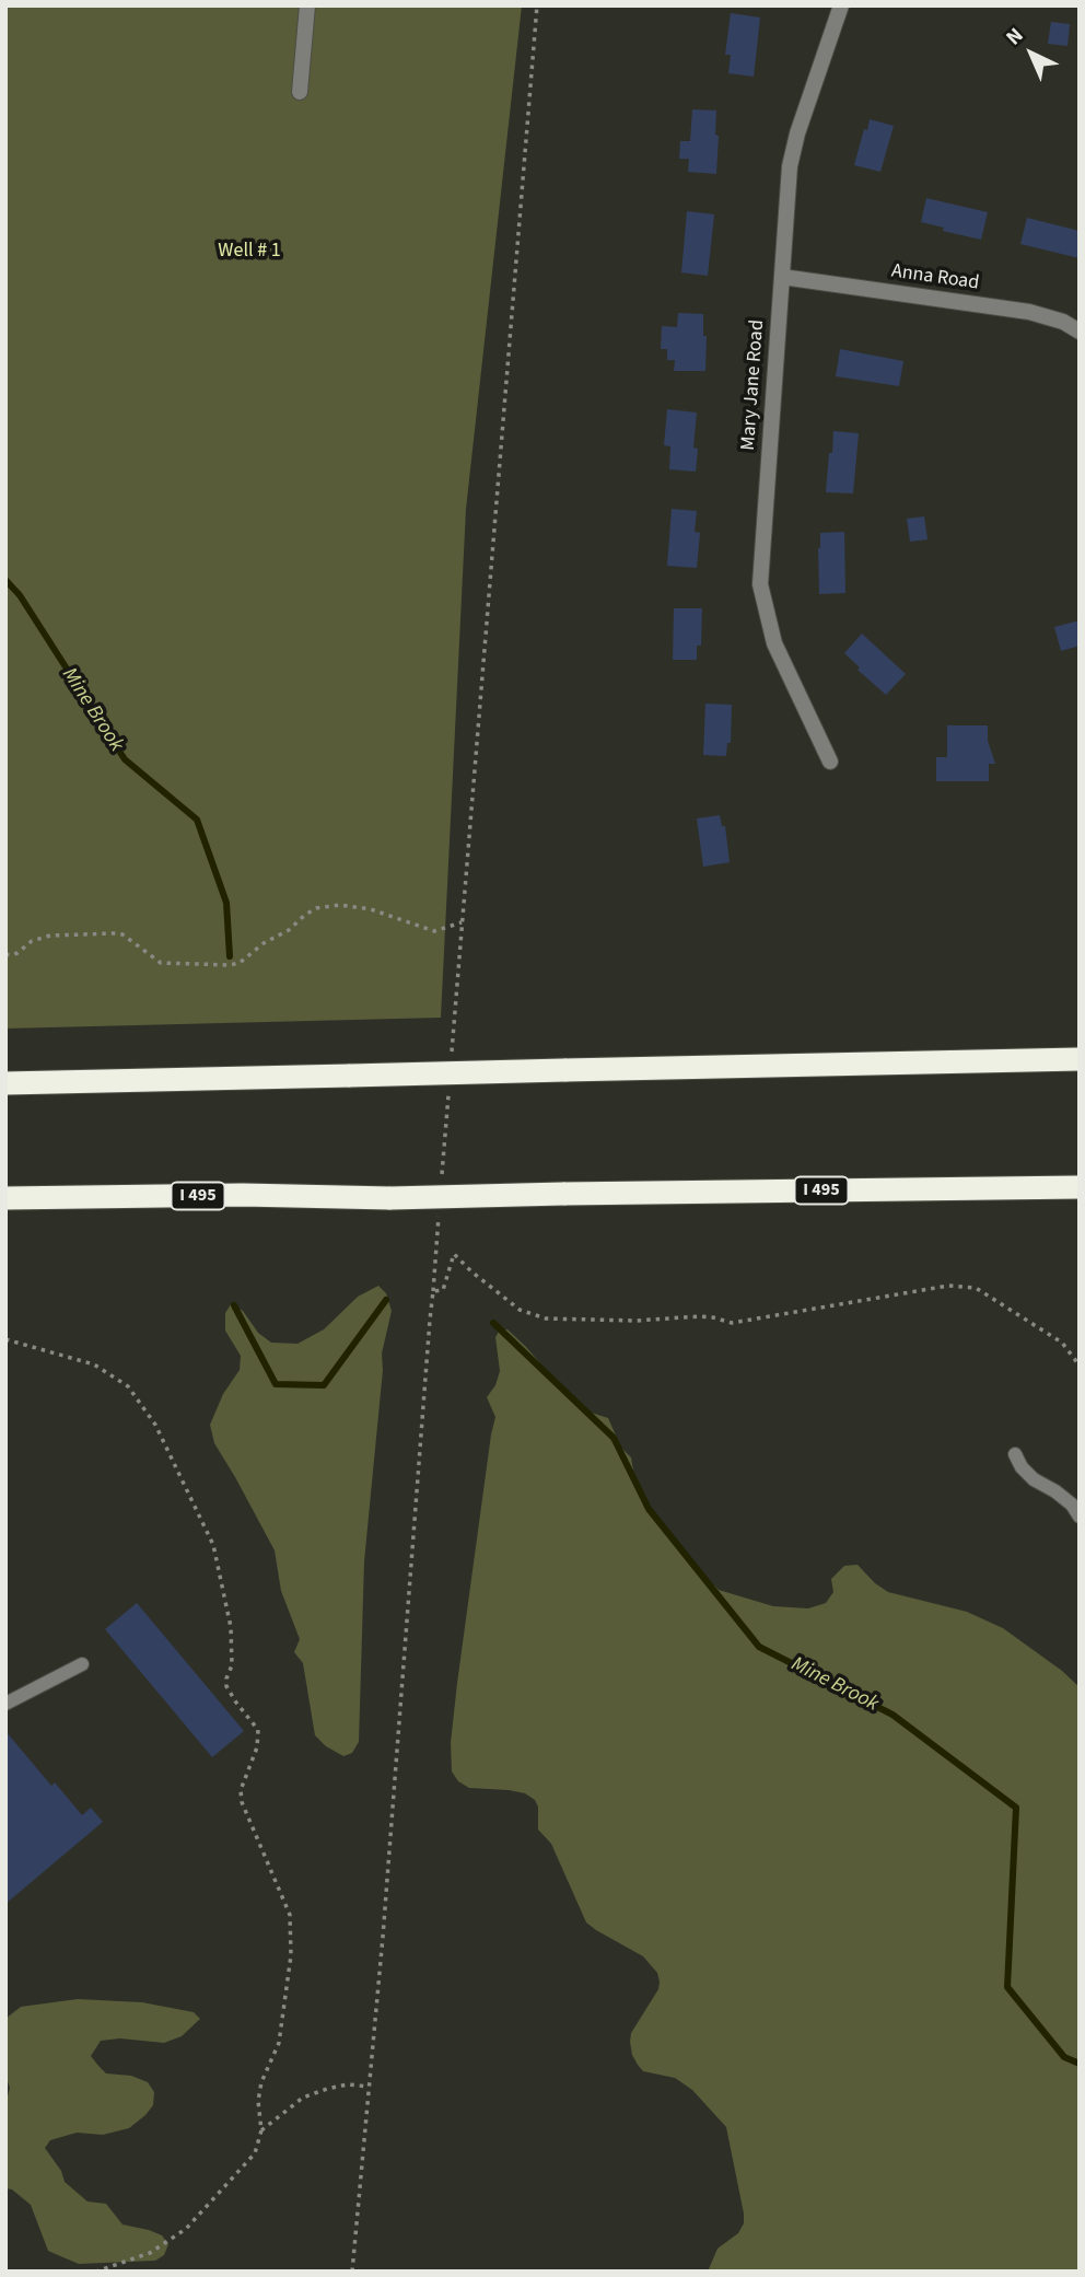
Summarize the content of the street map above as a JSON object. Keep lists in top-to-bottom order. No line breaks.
{"streets":{"highway":["I 495"],"street":["Anna Road","Mary Jane Road"]},"crossings":[["Anna Road","Mary Jane Road"]],"water":["Mine Brook"],"parks":["Well # 1"],"north":"top left"}
